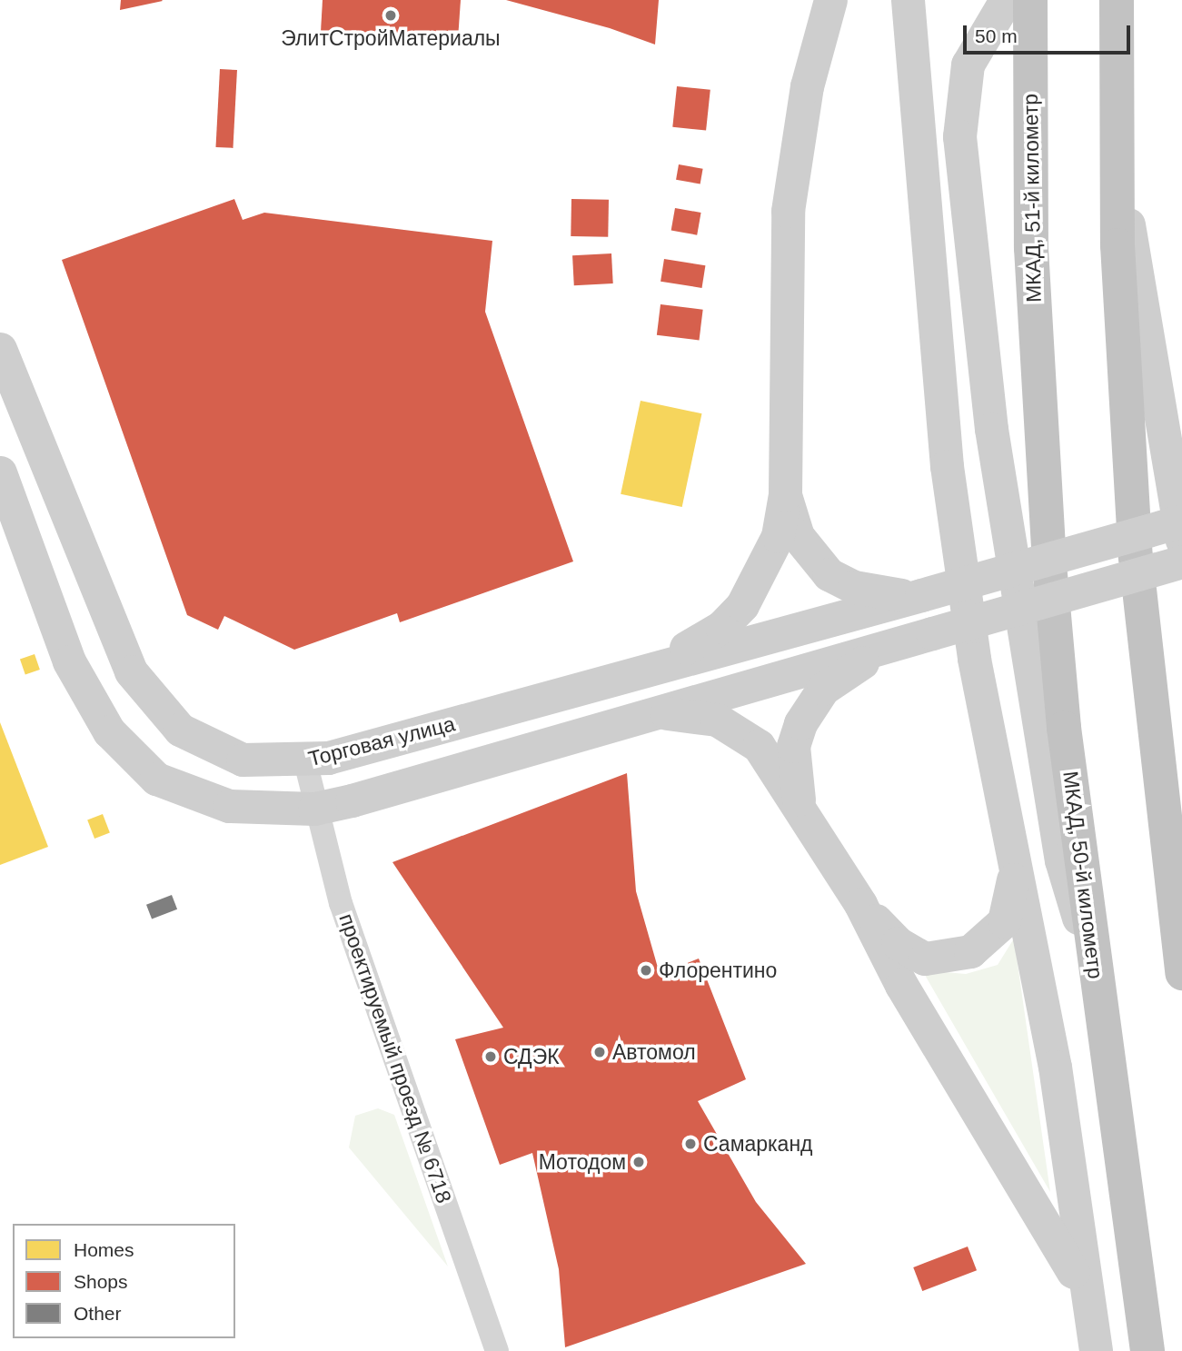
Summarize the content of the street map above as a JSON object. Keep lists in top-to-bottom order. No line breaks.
{"streets":{"highway":["МКАД, 51-й километр","МКАД, 50-й километр"],"street":["Торговая улица","проектируемый проезд № 6718"]},"crossings":[["МКАД, 51-й километр","МКАД, 50-й километр"],["Торговая улица","проектируемый проезд № 6718"]],"places":["ЭлитСтройМатериалы","Флорентино","Автомол","СДЭК","Самарканд","Мотодом"],"legend":["Homes","Shops","Other"],"scale_bar":"50 m"}
